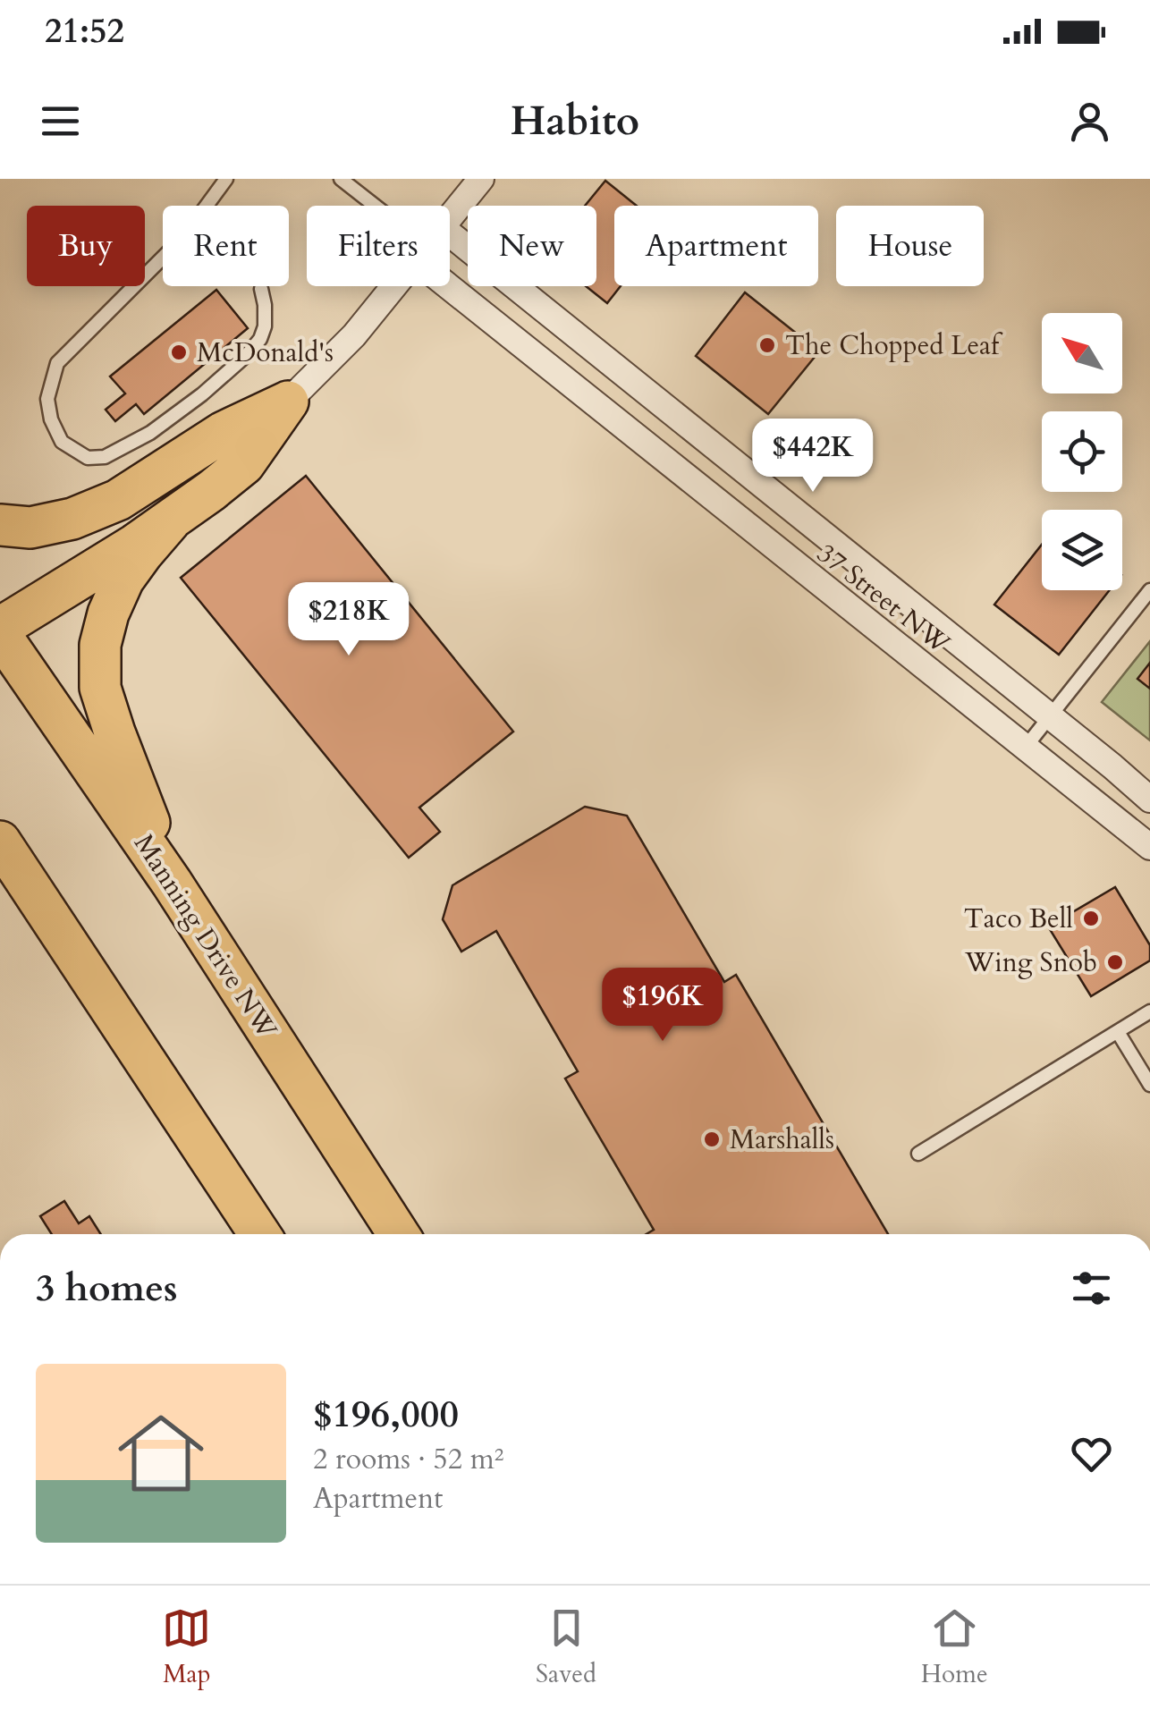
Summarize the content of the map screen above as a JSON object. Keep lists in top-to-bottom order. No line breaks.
{"streets":{"main road":["Manning Drive NW"],"street":["37 Street NW"]},"places":["The Chopped Leaf","McDonald's","Taco Bell","Wing Snob","Marshalls"],"north":"top left","page":{"status":"21:52","header":"Habito","chip":["Buy","Rent","Filters","New","Apartment","House"],"price":["$442K","$218K","$196K"],"heading":"3 homes","list":[{"name":"$196,000","note":"2 rooms · 52 m² · Apartment"}],"tabs":["Map","Saved","Home"]}}
